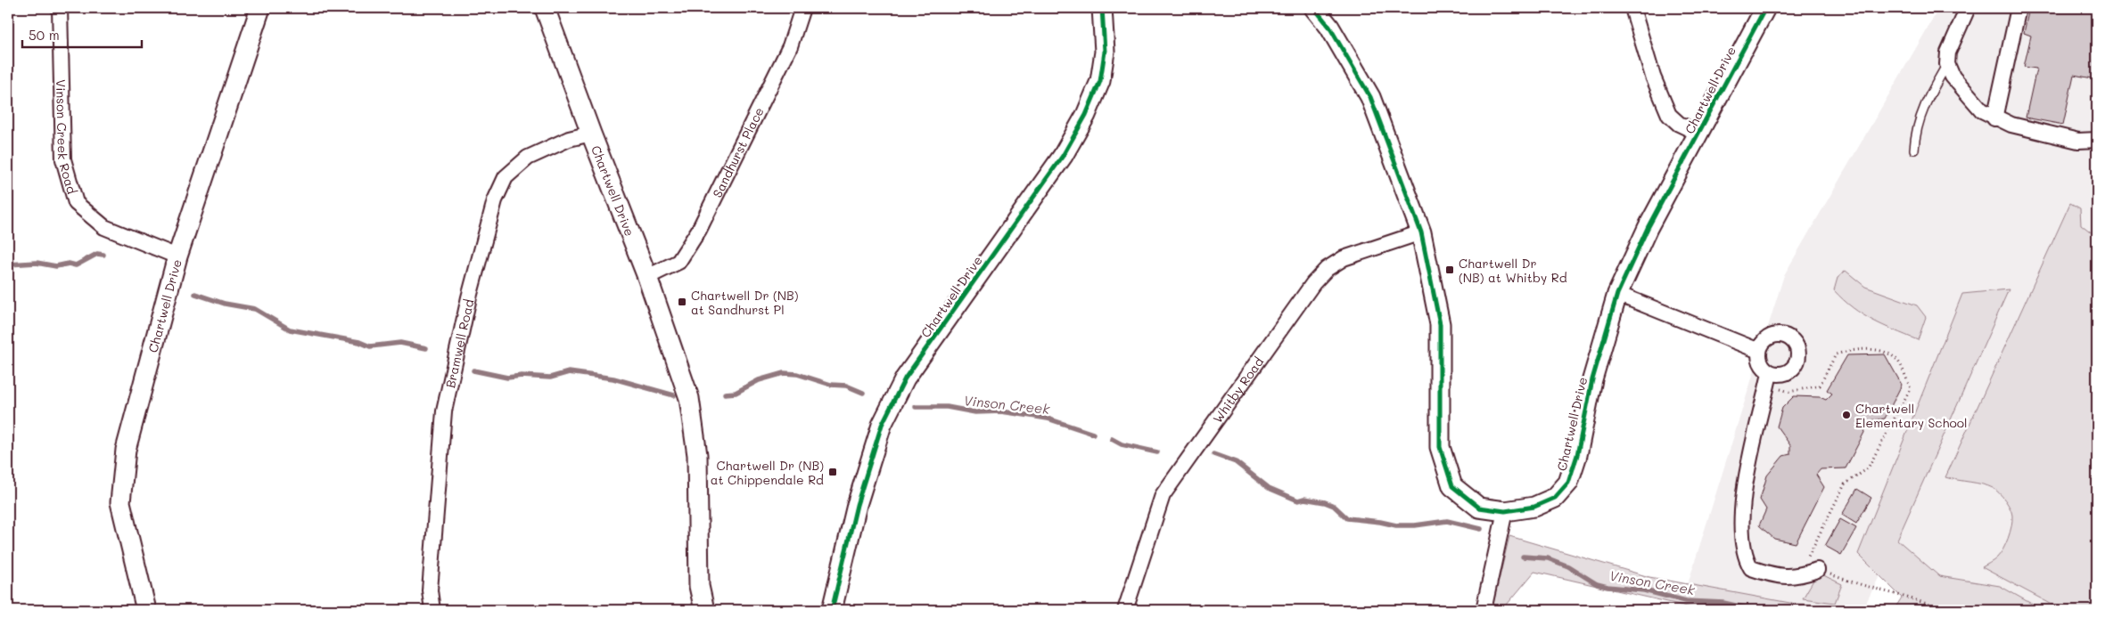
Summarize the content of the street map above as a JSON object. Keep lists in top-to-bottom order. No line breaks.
{"streets":{"street":["Chartwell Drive","Vinson Creek Road","Sandhurst Place","Bramwell Road","Whitby Road"]},"crossings":[["Chartwell Drive","Vinson Creek Road"],["Chartwell Drive","Sandhurst Place"],["Chartwell Drive","Bramwell Road"],["Chartwell Drive","Whitby Road"]],"water":["Vinson Creek"],"places":{"transit":["Chartwell Dr (NB) at Whitby Rd","Chartwell Dr (NB) at Sandhurst Pl","Chartwell Dr (NB) at Chippendale Rd"],"other":["Chartwell Elementary School"]},"scale_bar":"50 m"}
